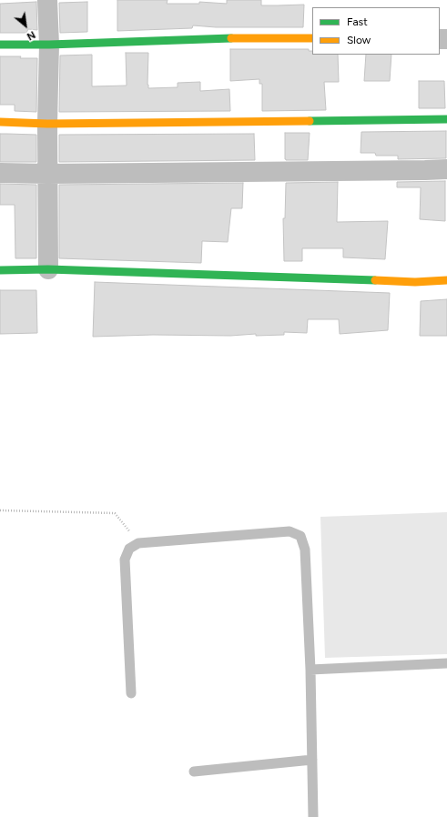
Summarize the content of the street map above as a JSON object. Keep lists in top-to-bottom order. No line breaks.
{"legend":["Fast","Slow"],"north":"bottom right"}
